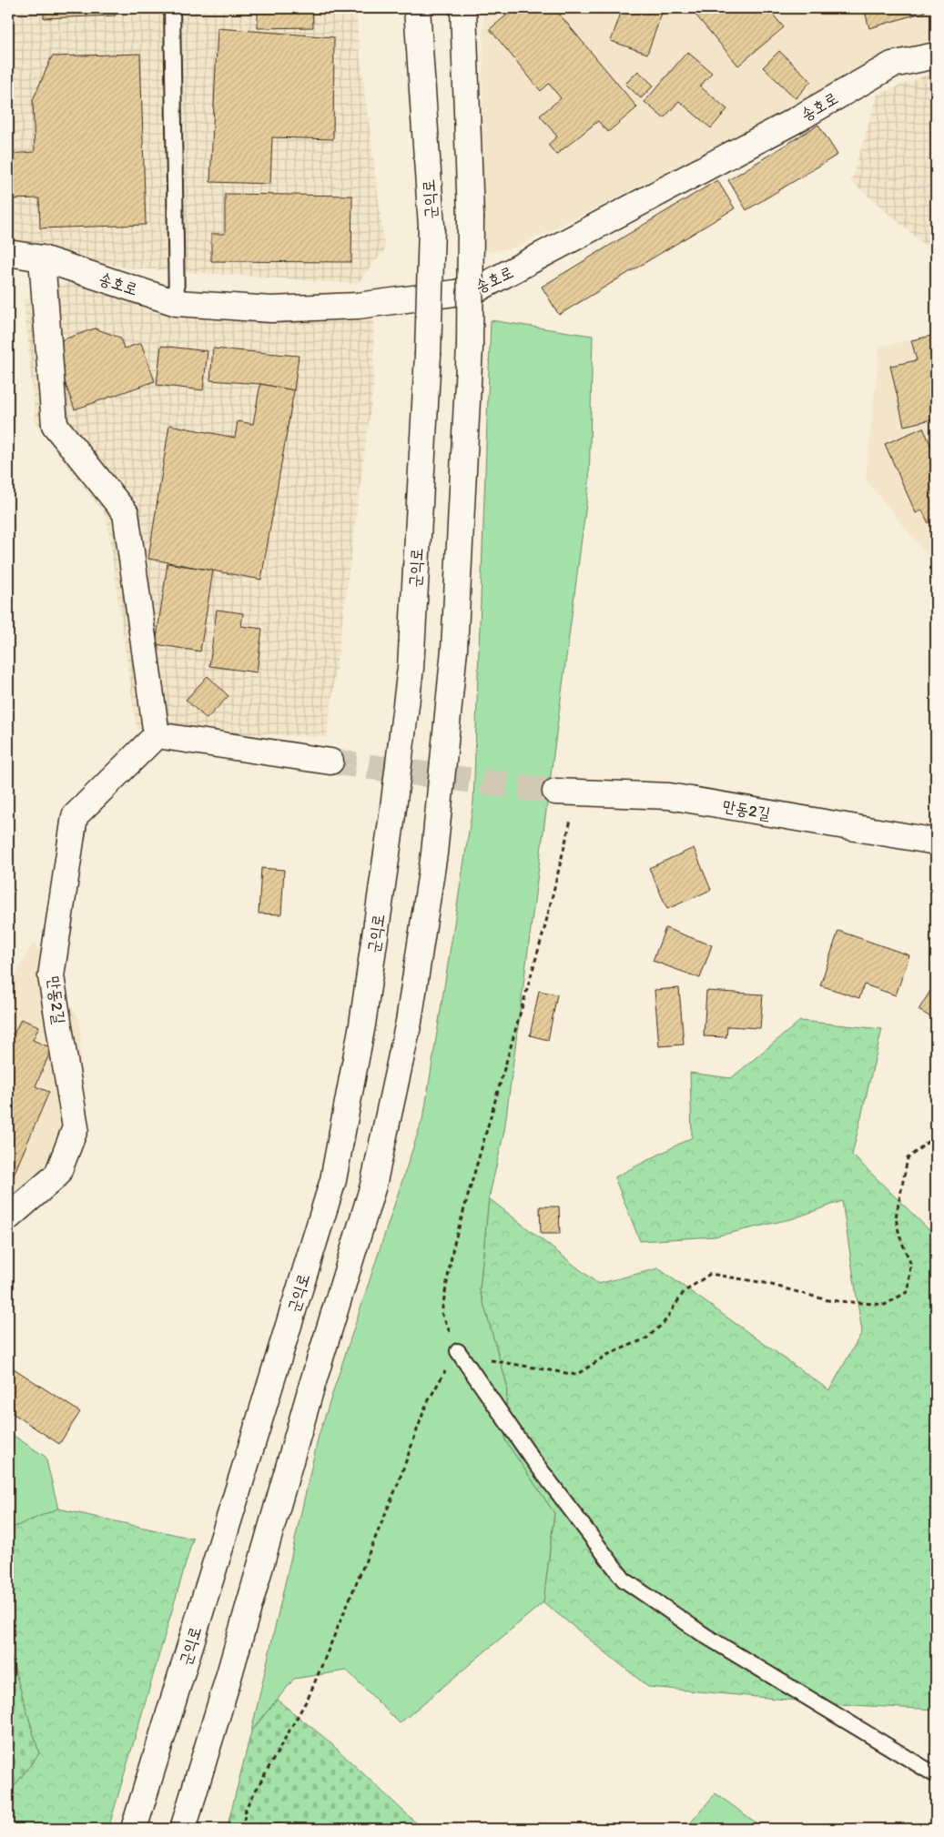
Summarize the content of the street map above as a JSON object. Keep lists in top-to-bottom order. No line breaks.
{"streets":{"main road":["송호로","군익로","만동2길"]}}
